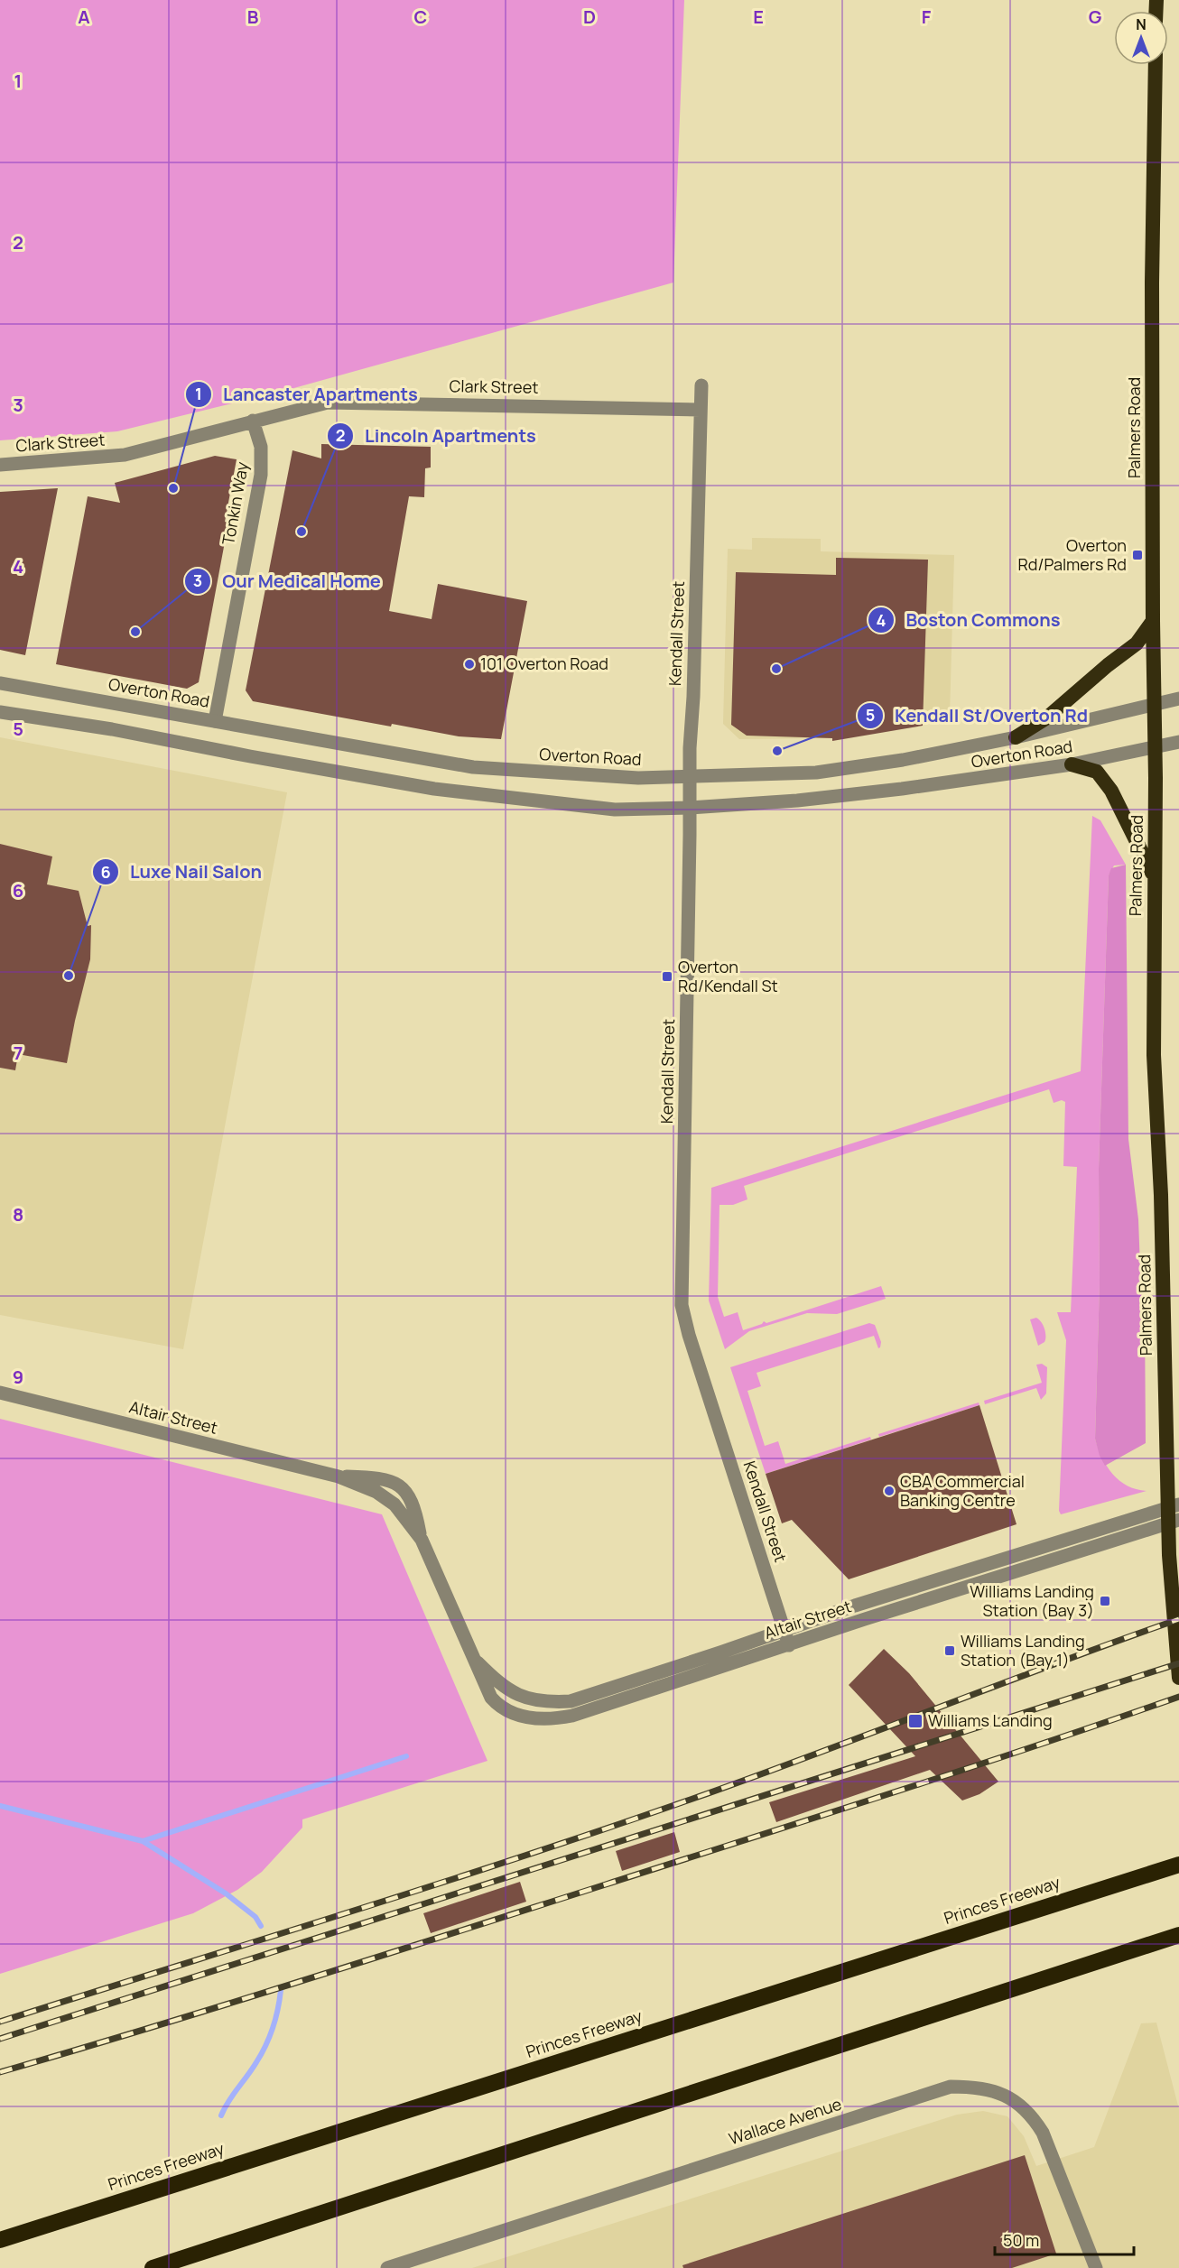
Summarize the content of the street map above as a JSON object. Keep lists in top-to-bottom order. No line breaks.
{"streets":{"highway":["Palmers Road","Princes Freeway"],"street":["Clark Street","Tonkin Way","Kendall Street","Overton Road","Altair Street","Wallace Avenue"]},"crossings":[["Clark Street","Tonkin Way"],["Clark Street","Kendall Street"],["Palmers Road","Overton Road"],["Tonkin Way","Overton Road"],["Kendall Street","Overton Road"],["Kendall Street","Altair Street"]],"places":{"other":["Lancaster Apartments","Lincoln Apartments","Our Medical Home","101 Overton Road","Boston Commons","Kendall St/Overton Rd","Luxe Nail Salon","CBA Commercial Banking Centre"],"transit":["Overton Rd/Palmers Rd","Overton Rd/Kendall St","Williams Landing Station (Bay 3)","Williams Landing Station (Bay 1)","Williams Landing"]},"scale_bar":"50 m","north":"top","grid":{"columns":["A","B","C","D","E","F","G"],"rows":["1","2","3","4","5","6","7","8","9"]}}
